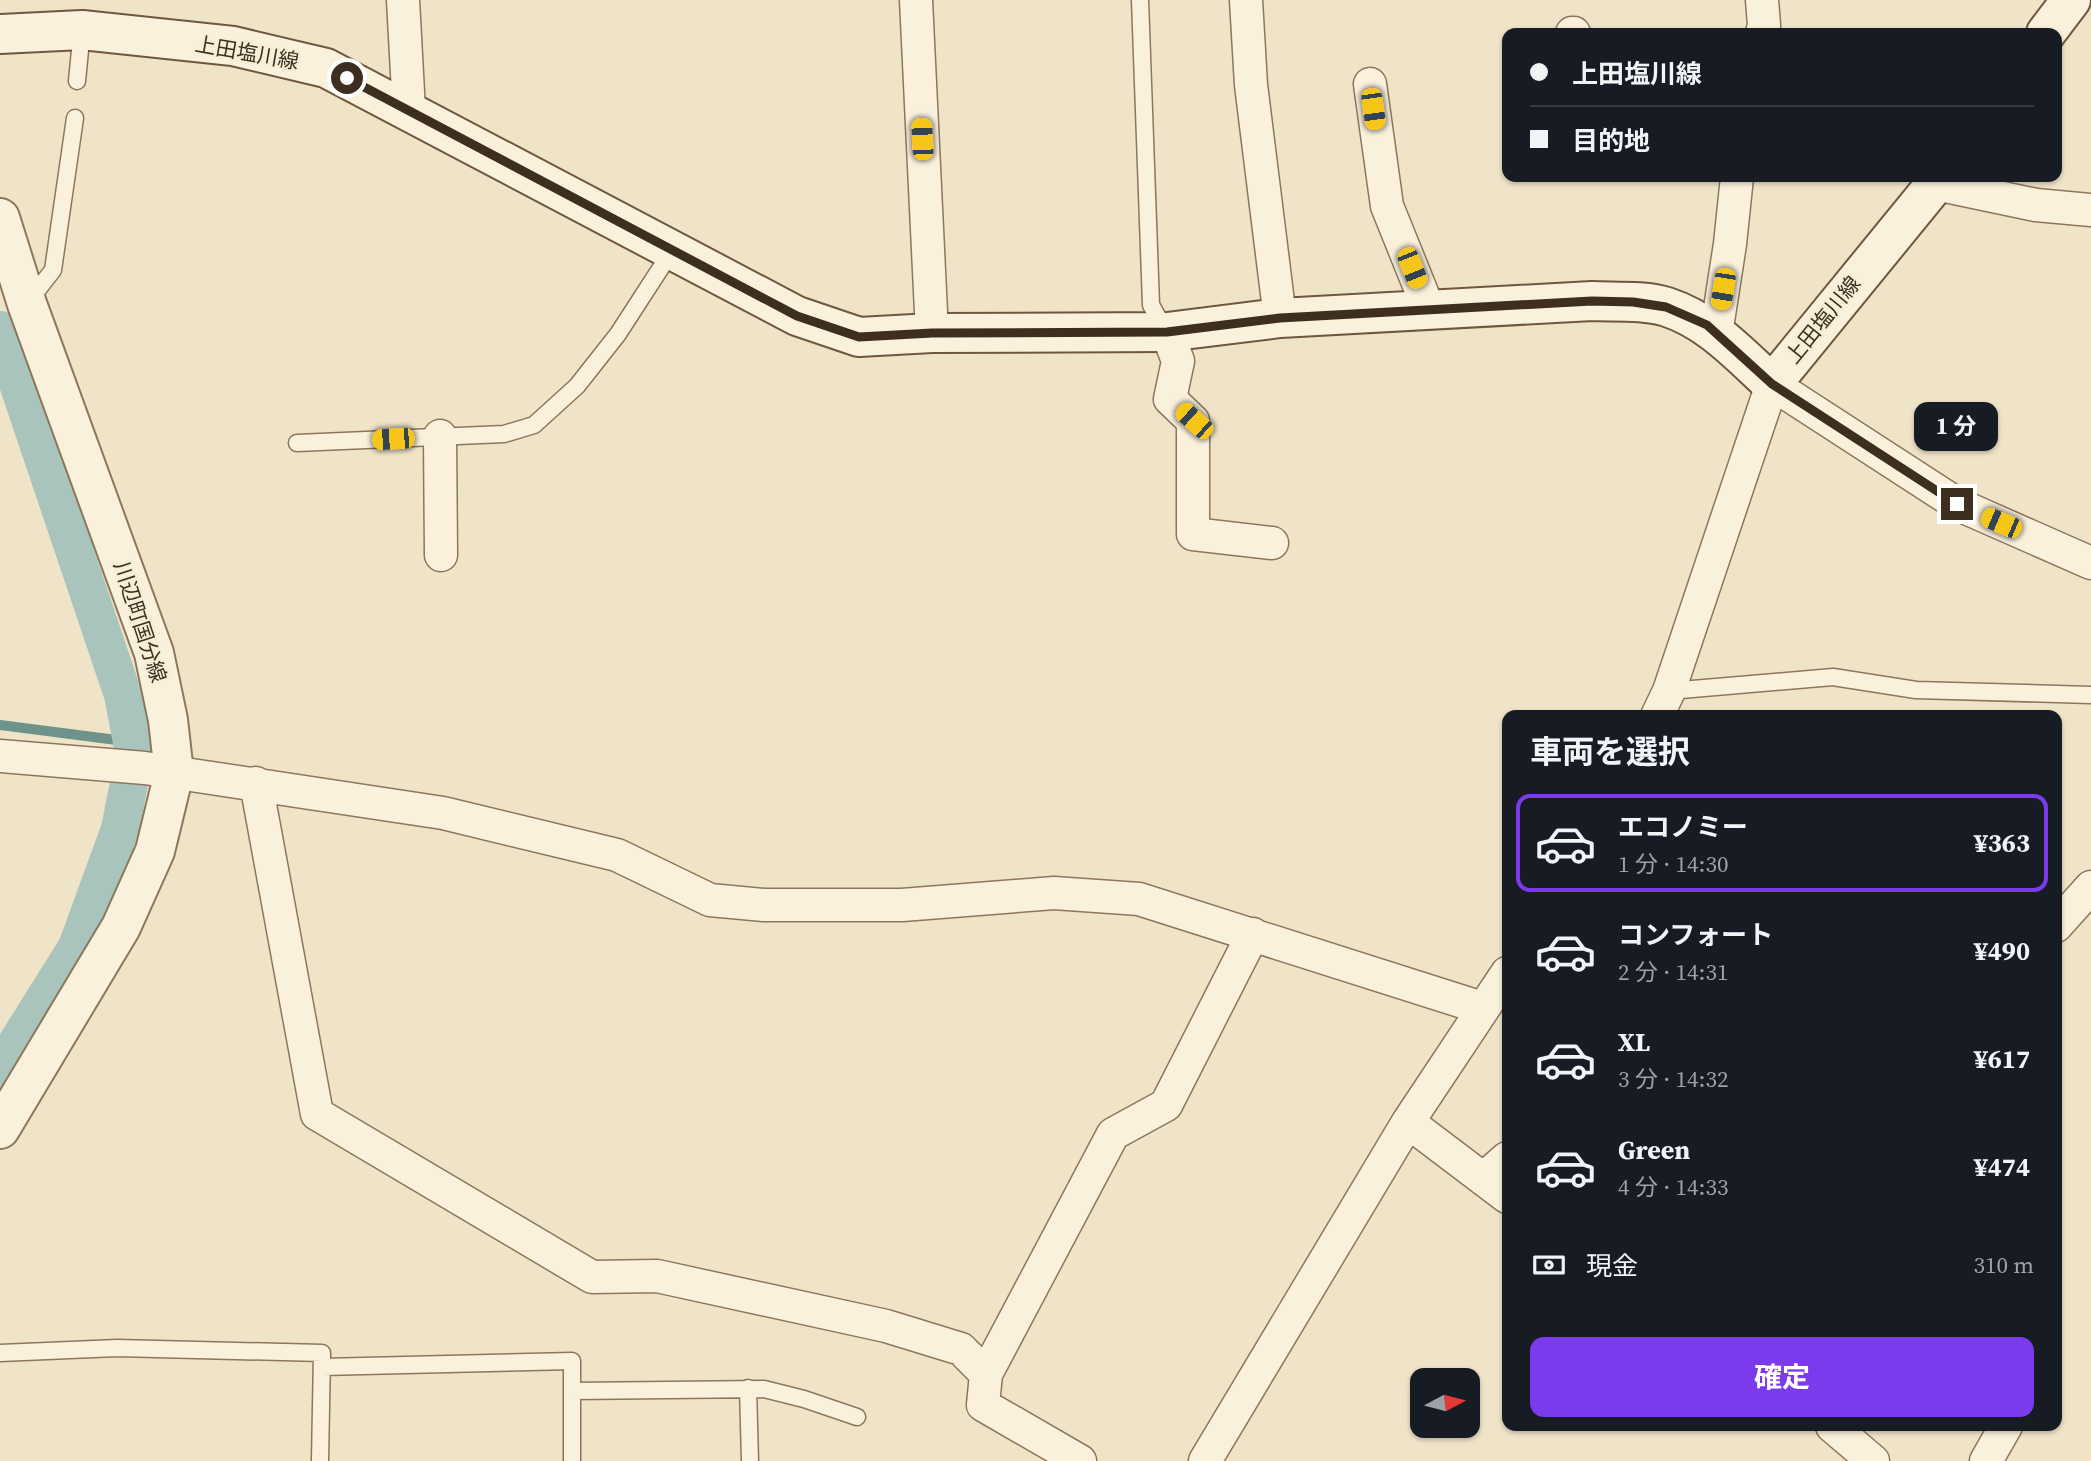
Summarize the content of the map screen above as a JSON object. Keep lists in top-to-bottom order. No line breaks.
{"streets":{"main road":["上田塩川線","川辺町国分線"]},"north":"right","page":{"banner":["上田塩川線","目的地"],"bubble":"1 分","heading":"車両を選択","list":[{"name":"エコノミー","note":"1 分 · 14:30","value":"¥363"},{"name":"コンフォート","note":"2 分 · 14:31","value":"¥490"},{"name":"XL","note":"3 分 · 14:32","value":"¥617"},{"name":"Green","note":"4 分 · 14:33","value":"¥474"}],"pay":["現金","310 m"],"buttons":"確定"}}
